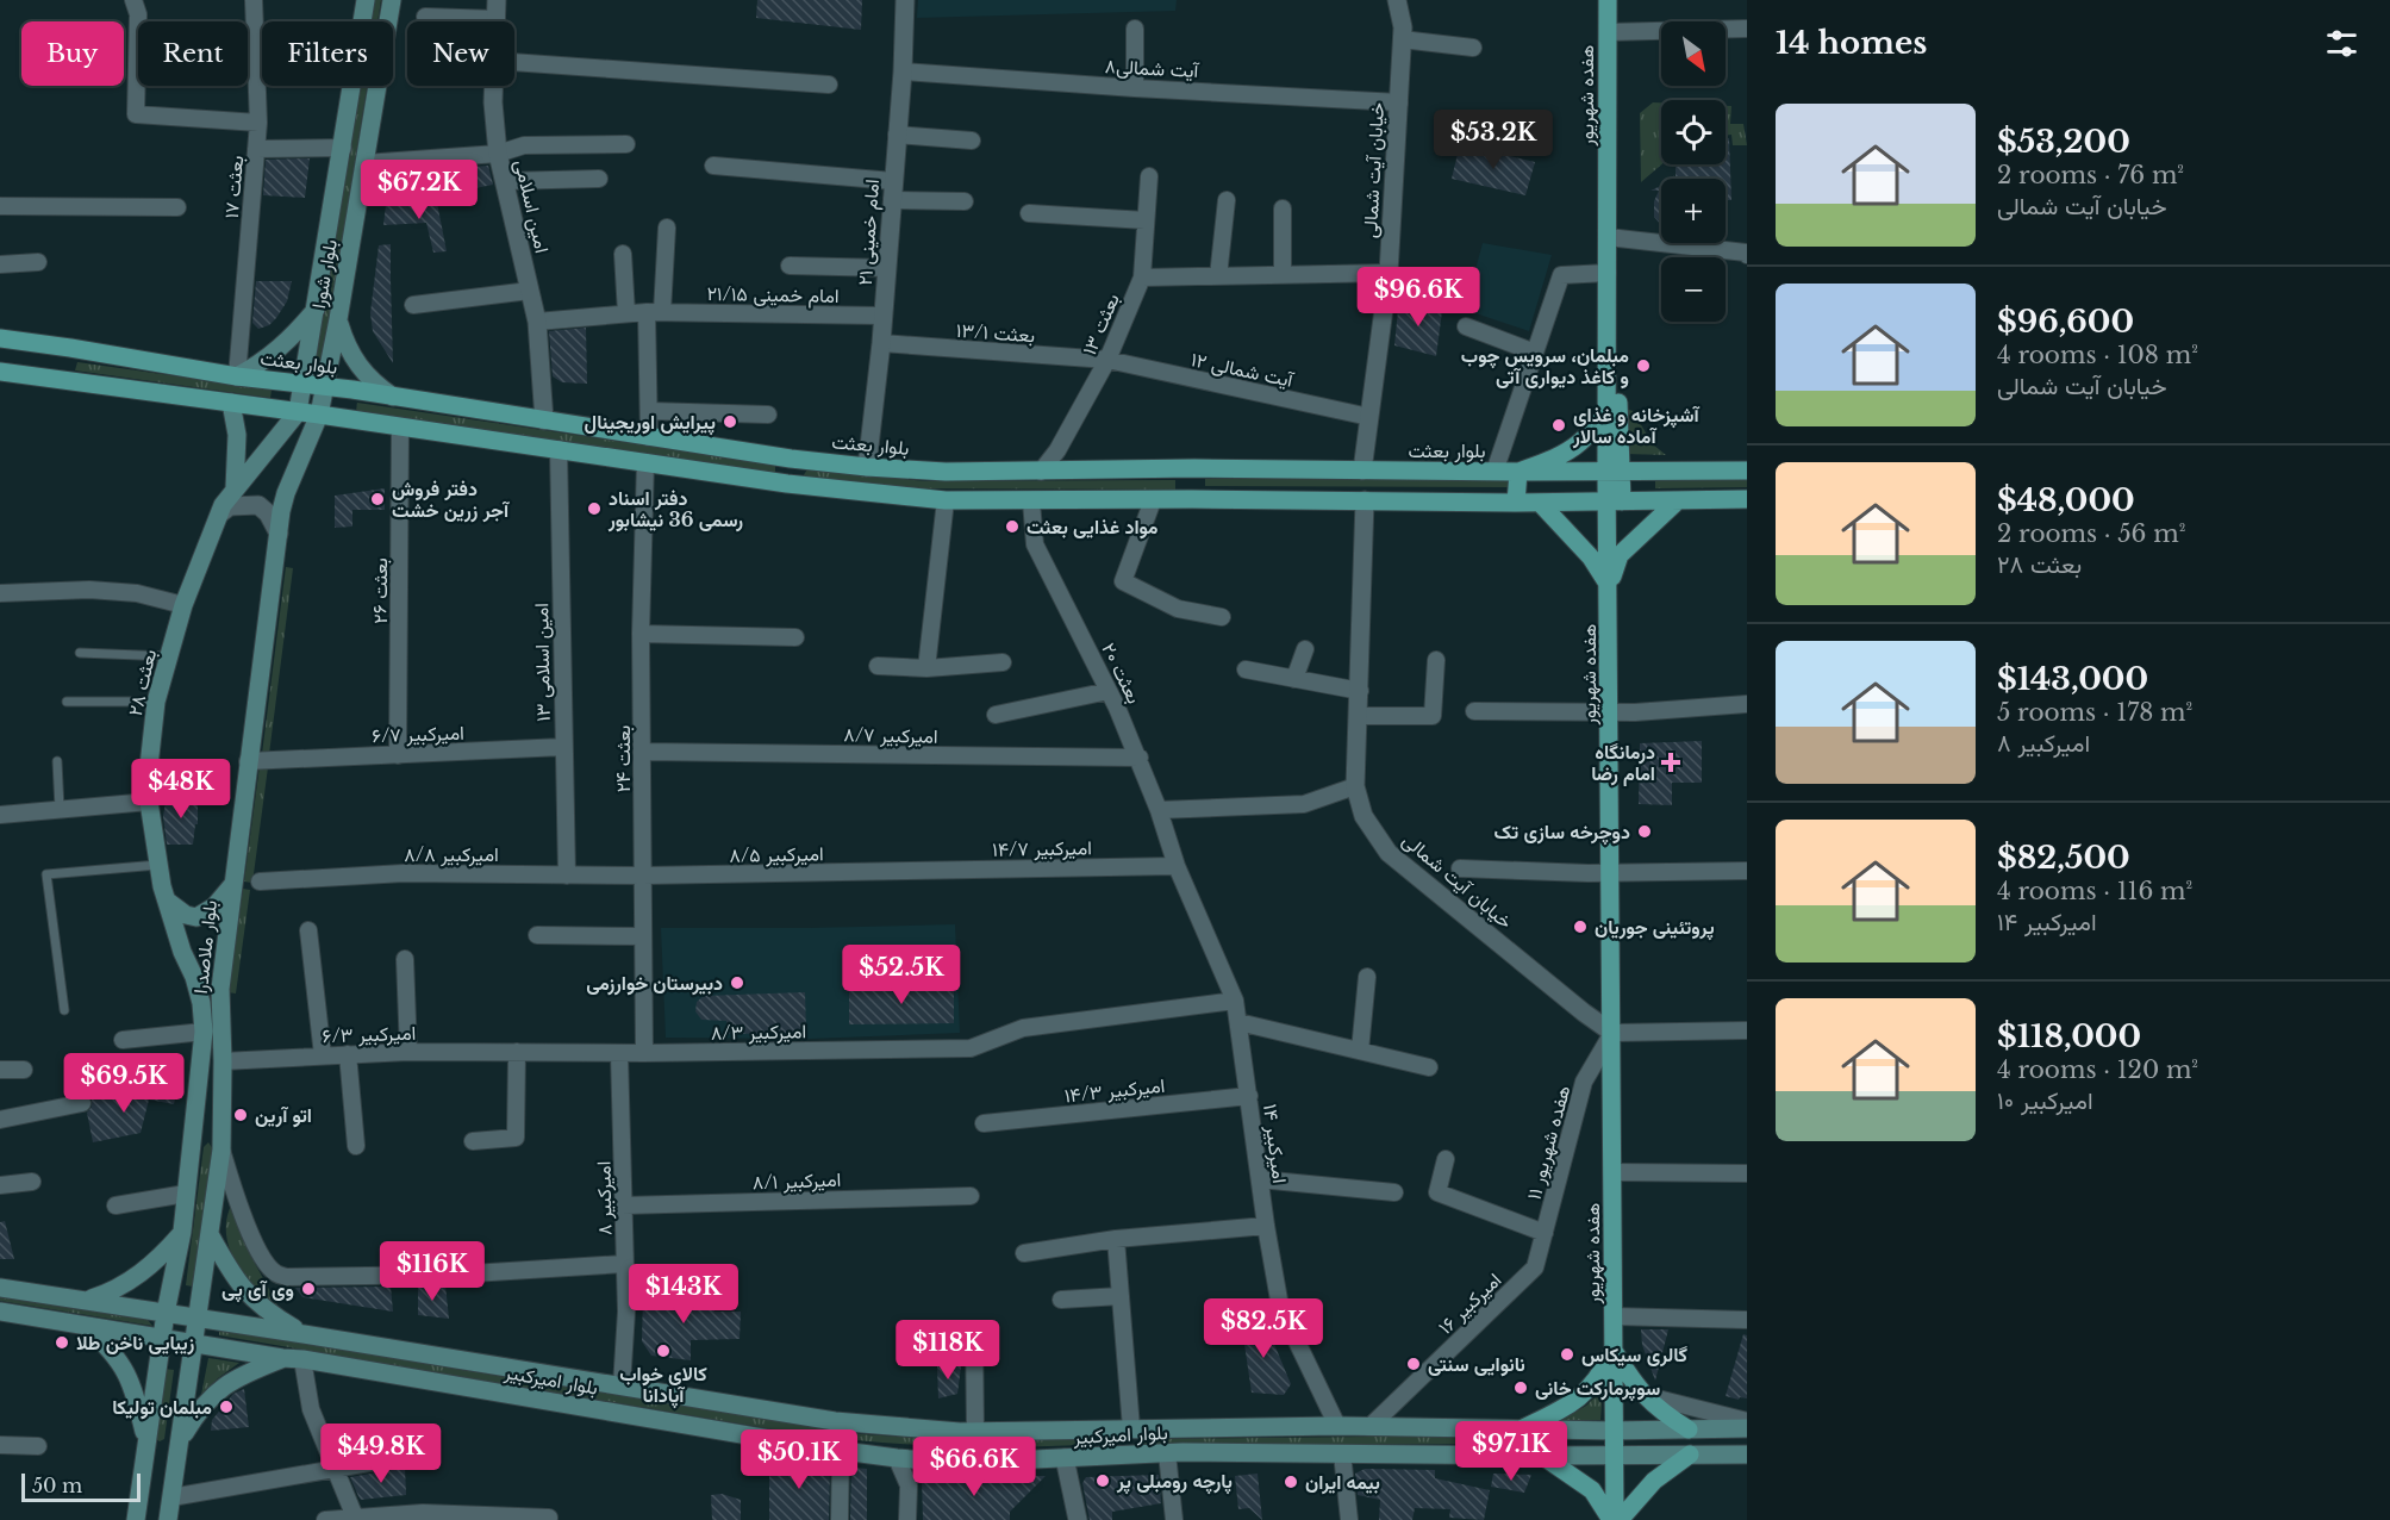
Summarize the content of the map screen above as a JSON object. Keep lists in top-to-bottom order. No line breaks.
{"streets":{"main road":["هفده شهریور","بلوار شورا","بلوار بعثت","بعثت ۲۸","بلوار ملاصدرا","بلوار امیرکبیر"],"street":["آیت شمالی۸","خیابان آیت شمالی","بعثت ۱۷","امین اسلامی","امام خمینی ۲۱","امام خمینی ۲۱/۱۵","بعثت ۱۳","بعثت ۱۳/۱","آیت شمالی ۱۲","بعثت ۲۶","امین اسلامی ۱۳","بعثت ۲۰","امیرکبیر ۶/۷","امیرکبیر ۸/۷","بعثت ۲۴","امیرکبیر ۱۴/۷","امیرکبیر ۸/۸","امیرکبیر ۸/۵","امیرکبیر ۸/۳","امیرکبیر ۶/۳","امیرکبیر ۱۴/۳","هفده شهریور ۱۱","امیرکبیر ۱۴","امیرکبیر ۸/۱","امیرکبیر ۸","امیرکبیر ۱۶"]},"crossings":[["آیت شمالی۸","خیابان آیت شمالی"],["آیت شمالی۸","امام خمینی ۲۱"],["هفده شهریور","خیابان آیت شمالی"],["هفده شهریور","بلوار بعثت"],["هفده شهریور","هفده شهریور ۱۱"],["هفده شهریور","بلوار امیرکبیر"],["خیابان آیت شمالی","بلوار بعثت"],["خیابان آیت شمالی","آیت شمالی ۱۲"],["خیابان آیت شمالی","هفده شهریور ۱۱"],["بعثت ۱۷","بلوار بعثت"],["امین اسلامی","امام خمینی ۲۱/۱۵"],["امین اسلامی","بلوار بعثت"],["امام خمینی ۲۱","امام خمینی ۲۱/۱۵"],["امام خمینی ۲۱","بعثت ۱۳/۱"],["امام خمینی ۲۱","بلوار بعثت"],["بلوار شورا","بلوار بعثت"],["بلوار شورا","بعثت ۲۸"],["بلوار شورا","بلوار ملاصدرا"],["بعثت ۱۳","بعثت ۱۳/۱"],["بعثت ۱۳","بلوار بعثت"],["بعثت ۱۳","آیت شمالی ۱۲"],["بعثت ۱۳/۱","آیت شمالی ۱۲"],["بلوار بعثت","بعثت ۲۸"],["بلوار بعثت","بلوار ملاصدرا"],["بعثت ۲۶","امیرکبیر ۶/۷"],["امین اسلامی ۱۳","امیرکبیر ۶/۷"],["امین اسلامی ۱۳","امیرکبیر ۸/۸"],["بعثت ۲۰","امیرکبیر ۸/۷"],["بعثت ۲۰","امیرکبیر ۱۴/۷"],["بعثت ۲۰","امیرکبیر ۱۴"],["امیرکبیر ۶/۷","بلوار ملاصدرا"],["امیرکبیر ۸/۷","بعثت ۲۴"],["بعثت ۲۴","امیرکبیر ۸/۸"],["بعثت ۲۴","امیرکبیر ۸/۵"],["بعثت ۲۴","امیرکبیر ۸/۳"],["امیرکبیر ۱۴/۷","امیرکبیر ۸/۵"],["امیرکبیر ۱۴/۷","امیرکبیر ۱۴"],["امیرکبیر ۸/۸","امیرکبیر ۸/۵"],["بلوار ملاصدرا","امیرکبیر ۶/۳"],["بلوار ملاصدرا","بلوار امیرکبیر"],["امیرکبیر ۸/۳","امیرکبیر ۶/۳"],["امیرکبیر ۸/۳","امیرکبیر ۱۴"],["امیرکبیر ۸/۳","امیرکبیر ۸"],["امیرکبیر ۶/۳","امیرکبیر ۸"],["امیرکبیر ۱۴/۳","امیرکبیر ۱۴"],["هفده شهریور ۱۱","امیرکبیر ۱۶"],["امیرکبیر ۱۴","بلوار امیرکبیر"],["امیرکبیر ۸/۱","امیرکبیر ۸"],["امیرکبیر ۸","بلوار امیرکبیر"],["امیرکبیر ۱۶","بلوار امیرکبیر"]],"places":{"other":["مبلمان، سرویس چوب و کاغذ دیواری آتی","پیرایش اوریجینال","آشپزخانه و غذای آماده سالار","دفتر فروش آجر زرین خشت","دفتر اسناد رسمی 36 نیشابور","مواد غذایی بعثت","دوچرخه سازی تک","پروتئینی جوریان","دبیرستان خوارزمی","اتو آرین","وی آی پی","زیبایی ناخن طلا","کالای خواب آپادانا","گالری سیکاس","نانوایی سنتی","سوپرمارکت خانی","مبلمان تولیکا","پارچه رومبلی پر","بیمه ایران"],"health":["درمانگاه امام رضا"]},"scale_bar":"50 m","north":"bottom right","page":{"heading":"14 homes","map_buttons":["+","−"],"chip":["Buy","Rent","Filters","New"],"list":[{"name":"$53,200","note":"2 rooms · 76 m² · خیابان آیت شمالی"},{"name":"$96,600","note":"4 rooms · 108 m² · خیابان آیت شمالی"},{"name":"$48,000","note":"2 rooms · 56 m² · بعثت ۲۸"},{"name":"$143,000","note":"5 rooms · 178 m² · امیرکبیر ۸"},{"name":"$82,500","note":"4 rooms · 116 m² · امیرکبیر ۱۴"},{"name":"$118,000","note":"4 rooms · 120 m² · امیرکبیر ۱۰"}],"price":["$53.2K","$67.2K","$96.6K","$48K","$52.5K","$69.5K","$116K","$143K","$82.5K","$118K","$97.1K","$49.8K","$50.1K","$66.6K"],"scale":"50 m"}}
